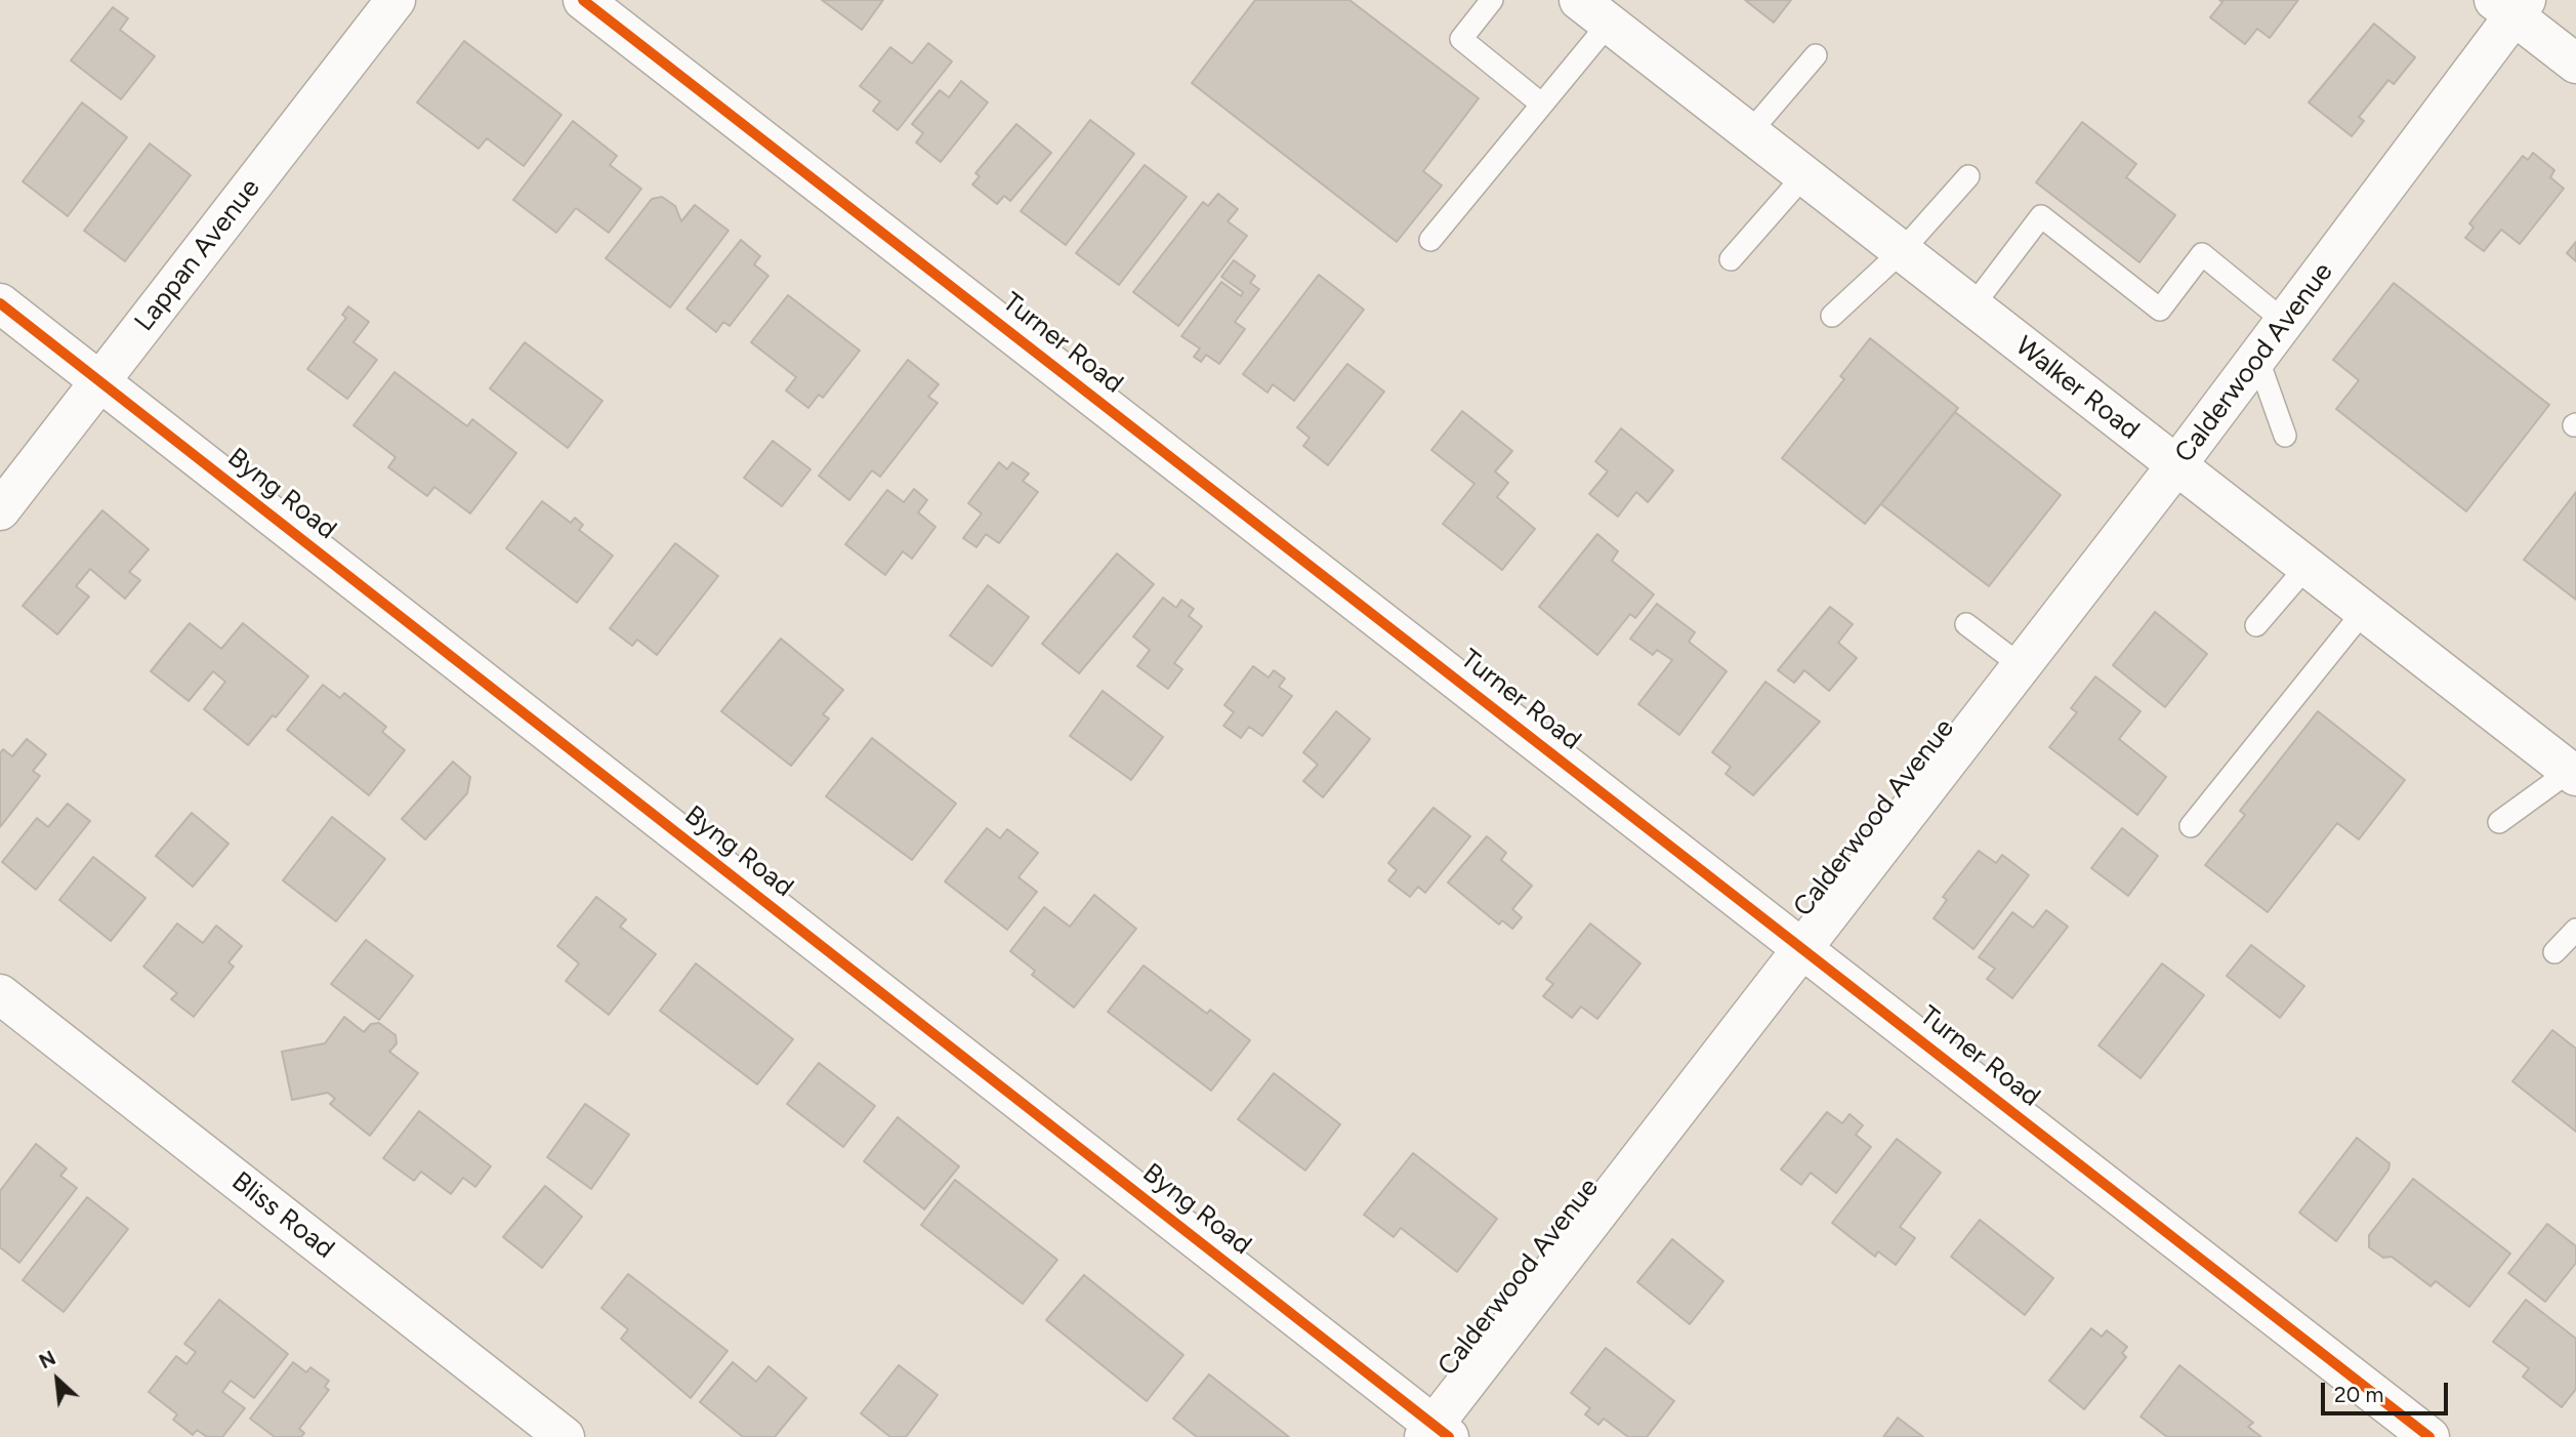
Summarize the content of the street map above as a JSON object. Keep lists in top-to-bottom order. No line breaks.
{"streets":{"street":["Lappan Avenue","Turner Road","Calderwood Avenue","Walker Road","Byng Road","Bliss Road"]},"crossings":[["Lappan Avenue","Byng Road"],["Turner Road","Calderwood Avenue"],["Calderwood Avenue","Walker Road"],["Calderwood Avenue","Byng Road"]],"scale_bar":"20 m","north":"top left"}
